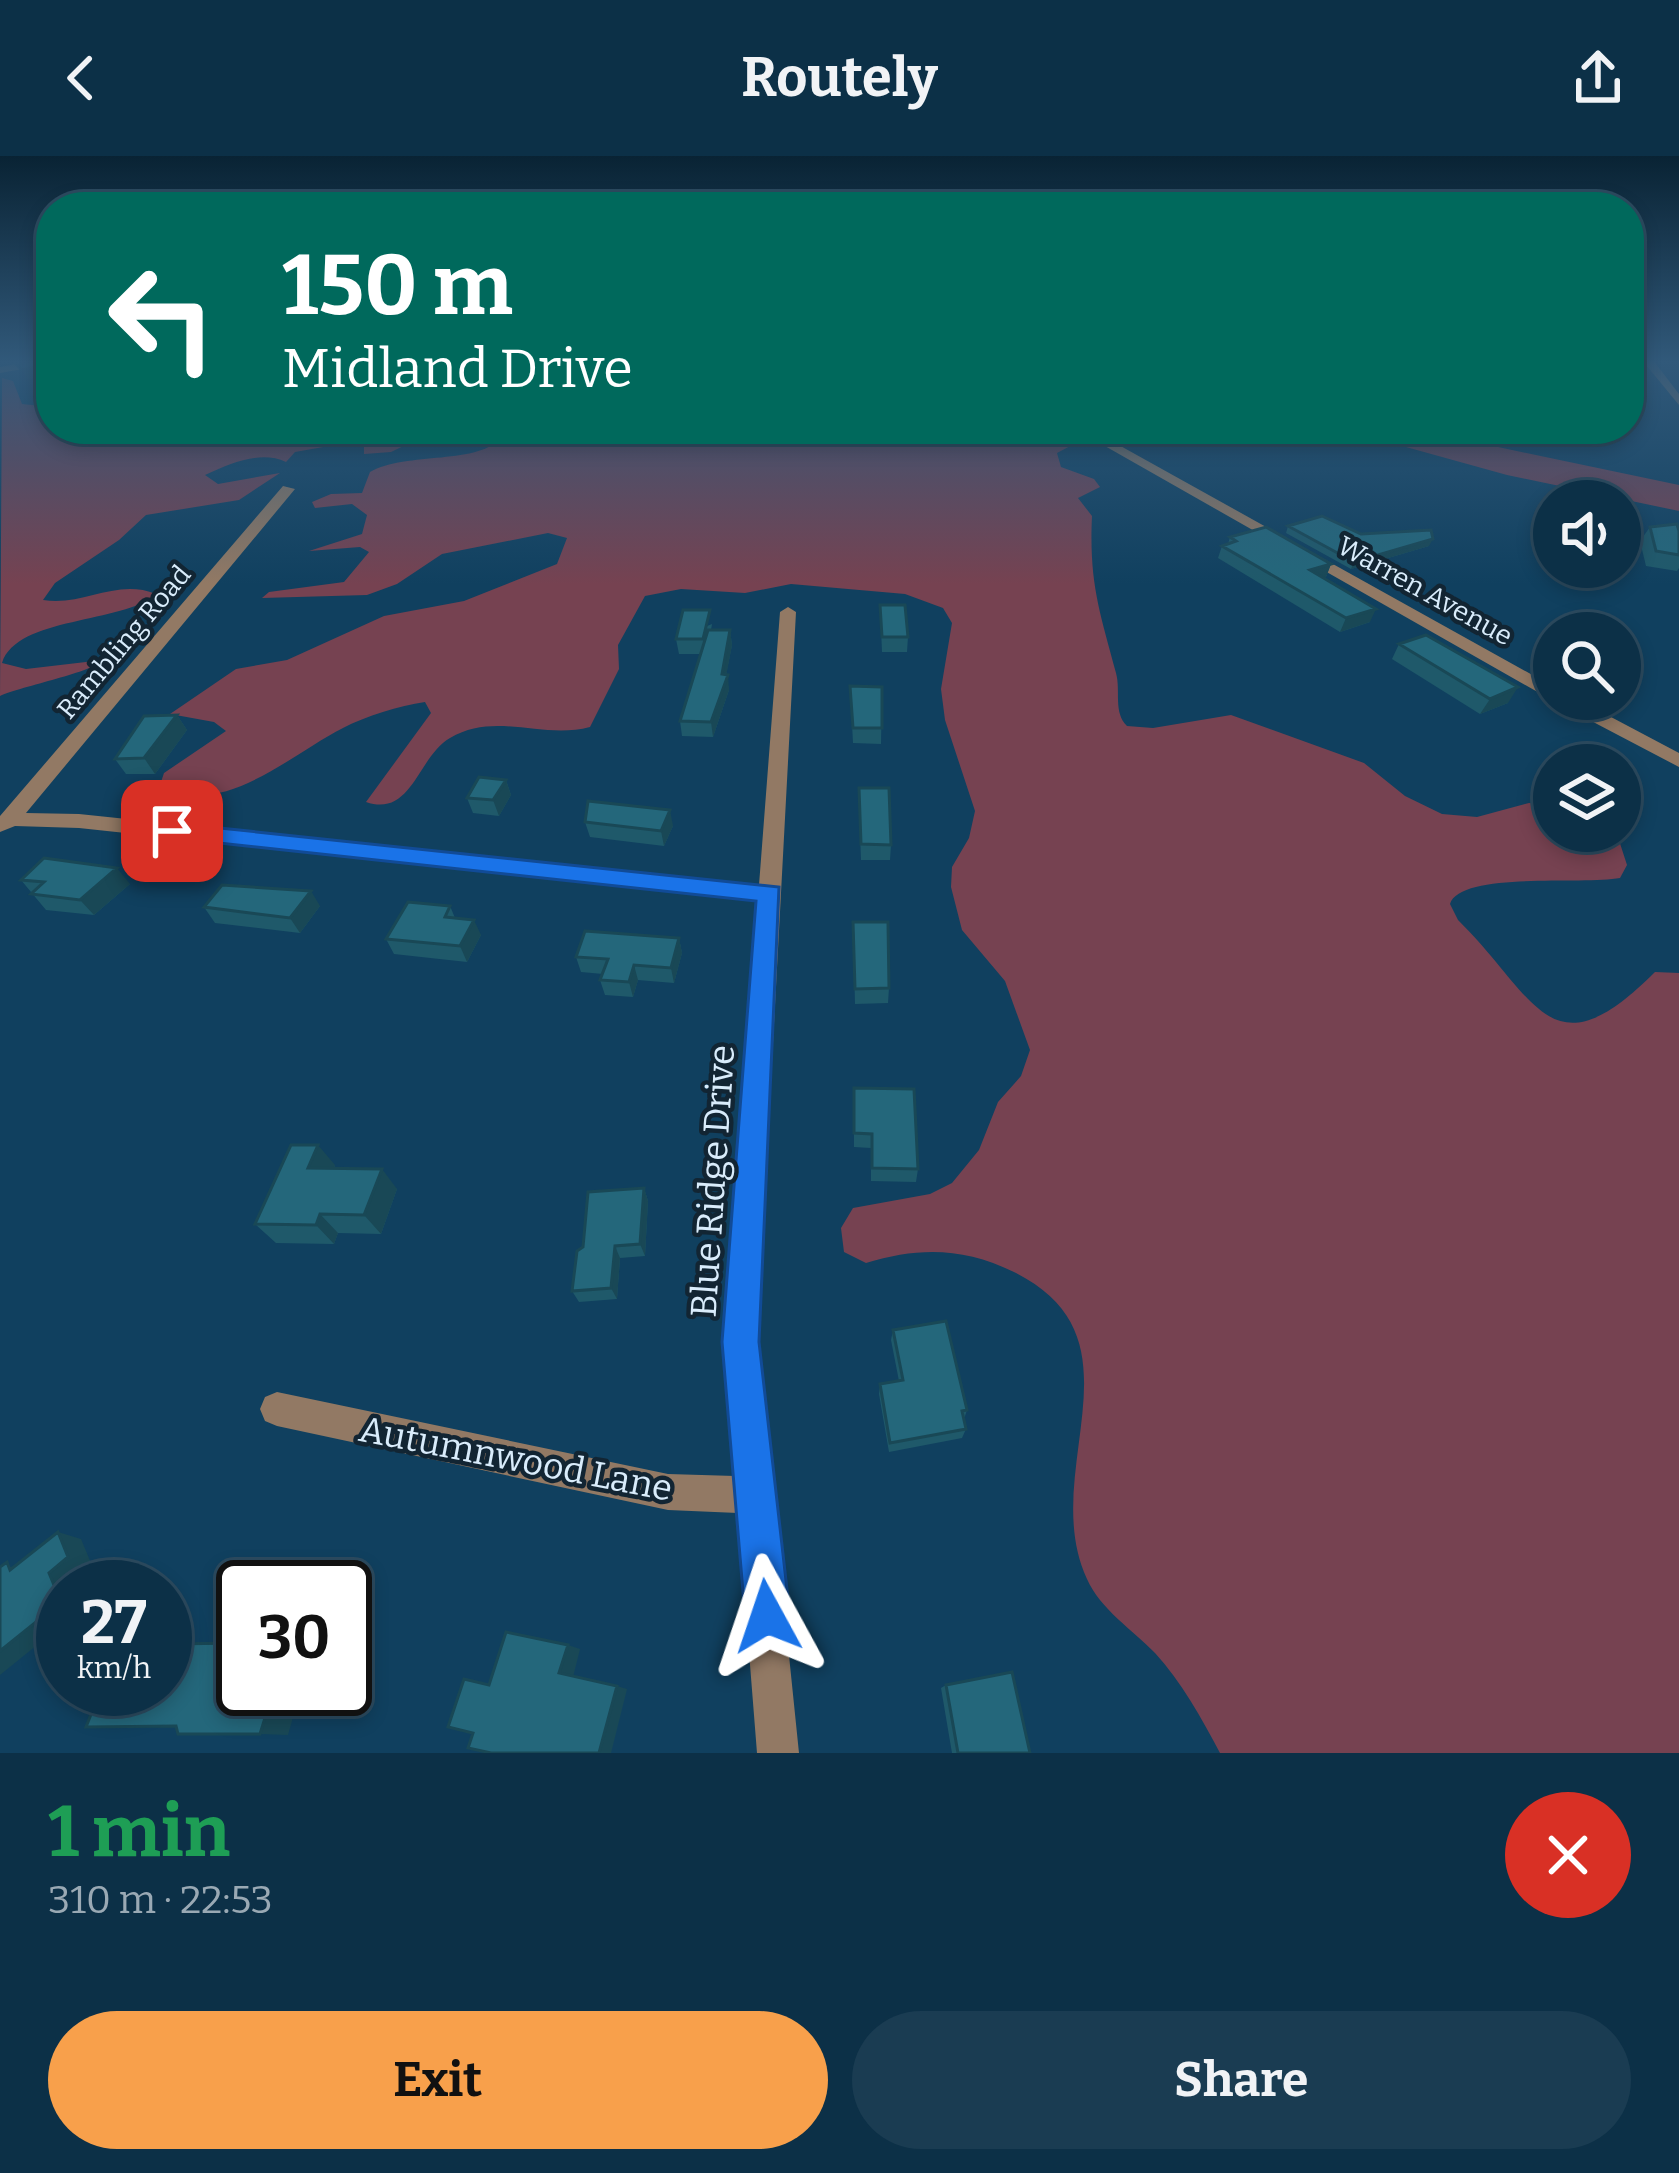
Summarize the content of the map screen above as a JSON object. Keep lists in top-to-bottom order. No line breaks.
{"streets":{"street":["Warren Avenue","Rambling Road","Blue Ridge Drive","Autumnwood Lane"]},"crossings":[["Blue Ridge Drive","Autumnwood Lane"]],"page":{"header":"Routely","turn":["150 m","Midland Drive"],"speed":"27 km/h","limit":"30","heading":["1 min","310 m · 22:53"],"buttons":["Exit","Share"]}}
